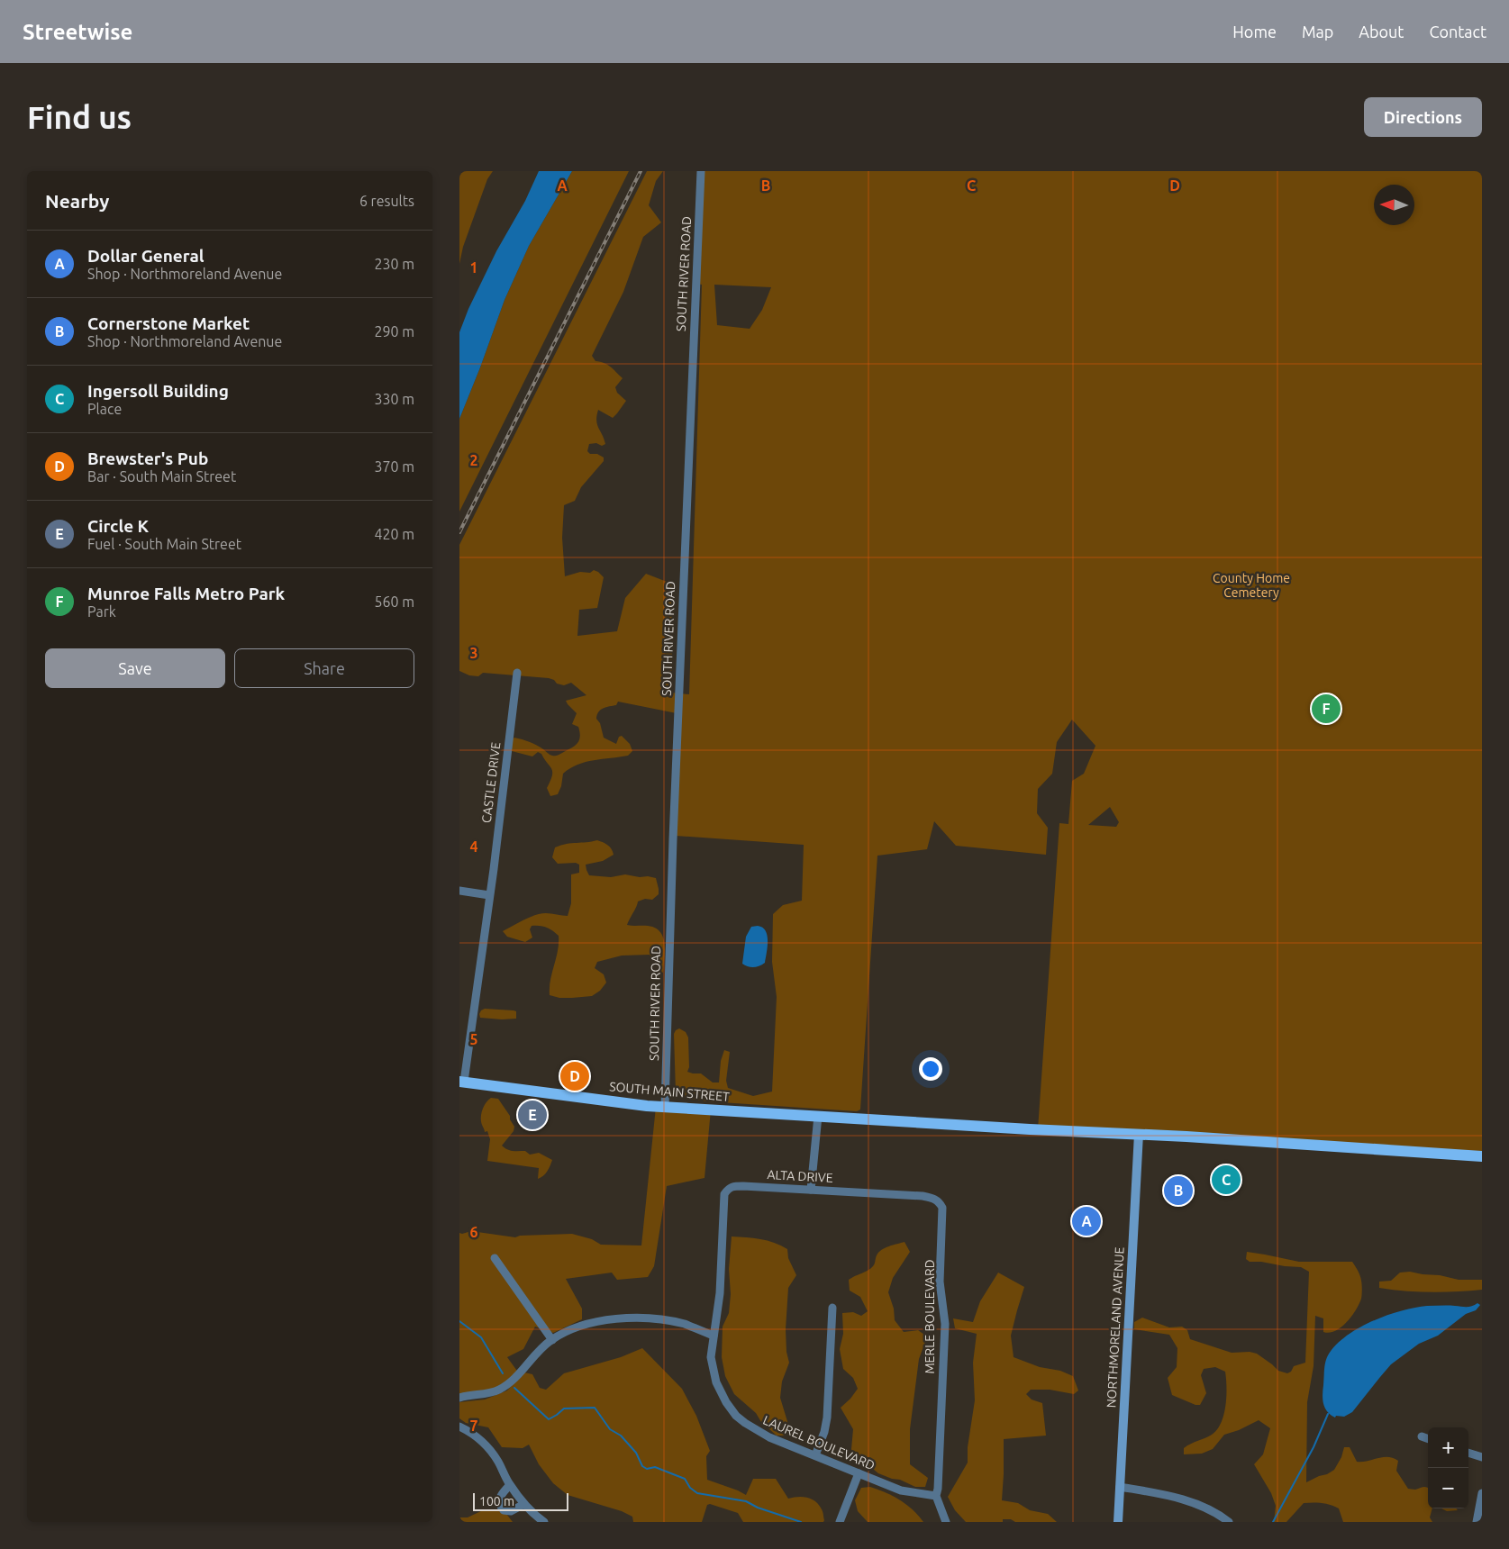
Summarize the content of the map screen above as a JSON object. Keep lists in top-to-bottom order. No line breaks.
{"streets":{"main road":["SOUTH MAIN STREET"],"street":["SOUTH RIVER ROAD","CASTLE DRIVE","ALTA DRIVE","MERLE BOULEVARD","NORTHMORELAND AVENUE","LAUREL BOULEVARD"]},"crossings":[["SOUTH RIVER ROAD","SOUTH MAIN STREET"],["CASTLE DRIVE","SOUTH MAIN STREET"],["SOUTH MAIN STREET","NORTHMORELAND AVENUE"],["ALTA DRIVE","MERLE BOULEVARD"],["ALTA DRIVE","LAUREL BOULEVARD"],["MERLE BOULEVARD","LAUREL BOULEVARD"]],"parks":["County Home Cemetery"],"scale_bar":"100 m","north":"left","page":{"header":"Streetwise","nav":["Home","Map","About","Contact"],"buttons":["Directions",["Save","Share"]],"title":"Find us","heading":["Nearby","6 results"],"list":[{"mark":"A","name":"Dollar General","note":"Shop · Northmoreland Avenue","value":"230 m"},{"mark":"B","name":"Cornerstone Market","note":"Shop · Northmoreland Avenue","value":"290 m"},{"mark":"C","name":"Ingersoll Building","note":"Place","value":"330 m"},{"mark":"D","name":"Brewster's Pub","note":"Bar · South Main Street","value":"370 m"},{"mark":"E","name":"Circle K","note":"Fuel · South Main Street","value":"420 m"},{"mark":"F","name":"Munroe Falls Metro Park","note":"Park","value":"560 m"}],"pins":["F","D","E","C","B","A"],"map_buttons":["+","−"],"scale":"100 m"},"grid":{"columns":["A","B","C","D"],"rows":["1","2","3","4","5","6","7"]}}
